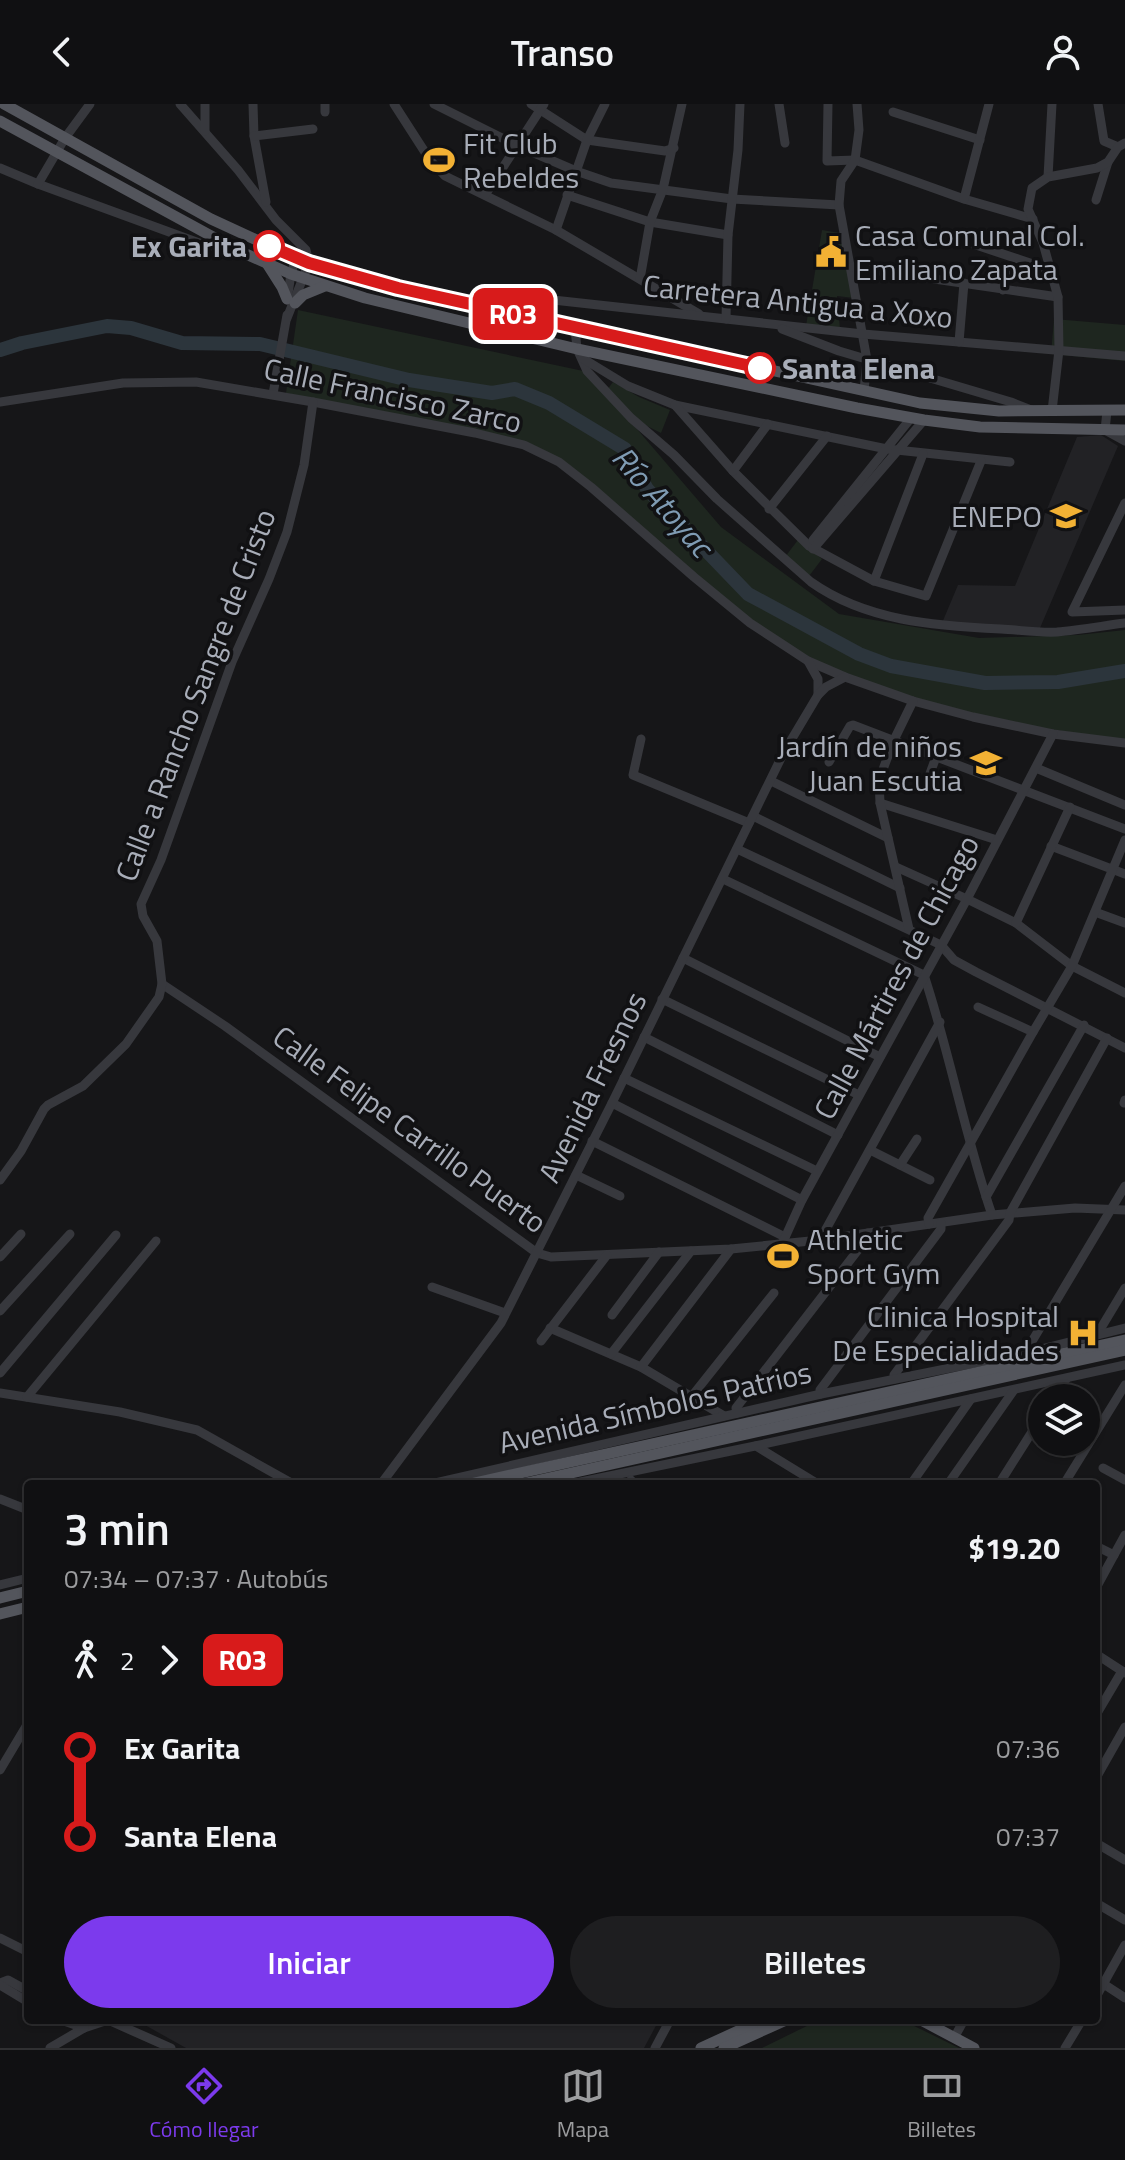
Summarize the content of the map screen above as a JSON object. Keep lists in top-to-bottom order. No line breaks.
{"streets":{"main road":["Avenida Símbolos Patrios"],"street":["Carretera Antigua a Xoxo","Calle Francisco Zarco","Calle a Rancho Sangre de Cristo","Calle Mártires de Chicago","Avenida Fresnos","Calle Felipe Carrillo Puerto"]},"crossings":[["Calle Francisco Zarco","Calle a Rancho Sangre de Cristo"],["Calle Francisco Zarco","Calle Mártires de Chicago"],["Calle Francisco Zarco","Avenida Fresnos"],["Calle a Rancho Sangre de Cristo","Calle Felipe Carrillo Puerto"],["Calle Mártires de Chicago","Calle Felipe Carrillo Puerto"],["Avenida Fresnos","Calle Felipe Carrillo Puerto"]],"water":["Río Atoyac"],"places":{"sports":["Fit Club Rebeldes","Athletic Sport Gym"],"other":["Ex Garita","Santa Elena"],"public building":["Casa Comunal Col. Emiliano Zapata"],"school or university":["ENEPO","Jardín de niños Juan Escutia"],"hospital":["Clinica Hospital De Especialidades"]},"lines":["bus line R03"],"page":{"header":"Transo","on_map":"R03","heading":["3 min","07:34 – 07:37 · Autobús","$19.20"],"legs":["2","R03"],"list":[{"name":"Ex Garita","value":"07:36"},{"name":"Santa Elena","value":"07:37"}],"buttons":["Iniciar","Billetes"],"tabs":["Cómo llegar","Mapa","Billetes"]}}
